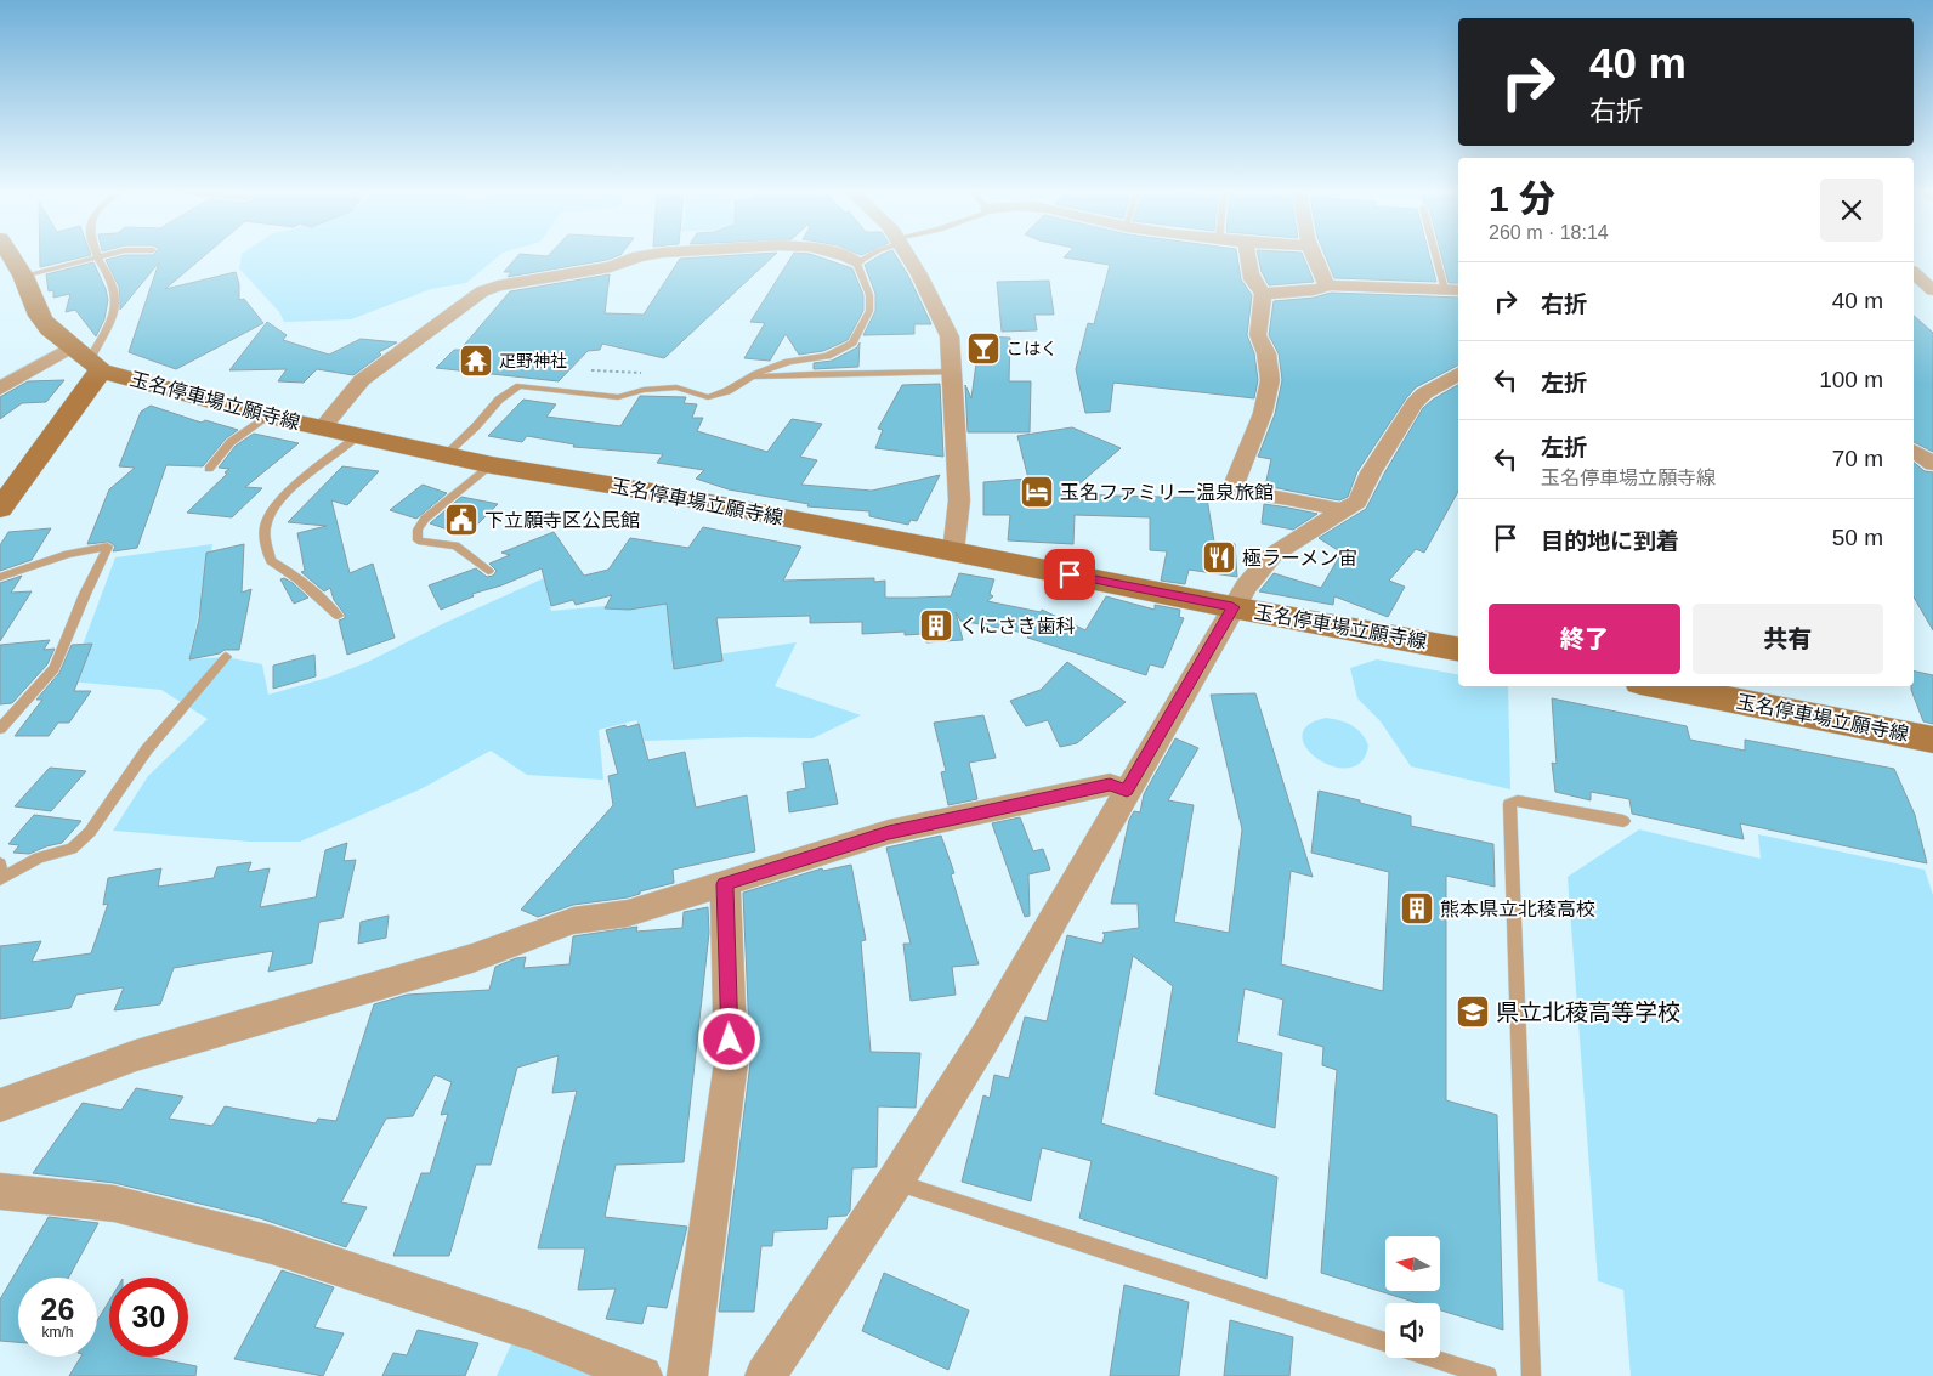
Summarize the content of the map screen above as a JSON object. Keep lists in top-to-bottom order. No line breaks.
{"streets":{"main road":["玉名停車場立願寺線"]},"places":{"bar":["こはく"],"temple":["疋野神社"],"hotel":["玉名ファミリー温泉旅館"],"public building":["下立願寺区公民館"],"restaurant":["極ラーメン宙"],"building":["くにさき歯科","熊本県立北稜高校"],"school or university":["県立北稜高等学校"]},"north":"left","page":{"turn":["40 m","右折"],"heading":["1 分","260 m · 18:14"],"list":[{"name":"右折","value":"40 m"},{"name":"左折","value":"100 m"},{"name":"左折","note":"玉名停車場立願寺線","value":"70 m"},{"name":"目的地に到着","value":"50 m"}],"buttons":["終了","共有"],"speed":"26 km/h","limit":"30"}}
